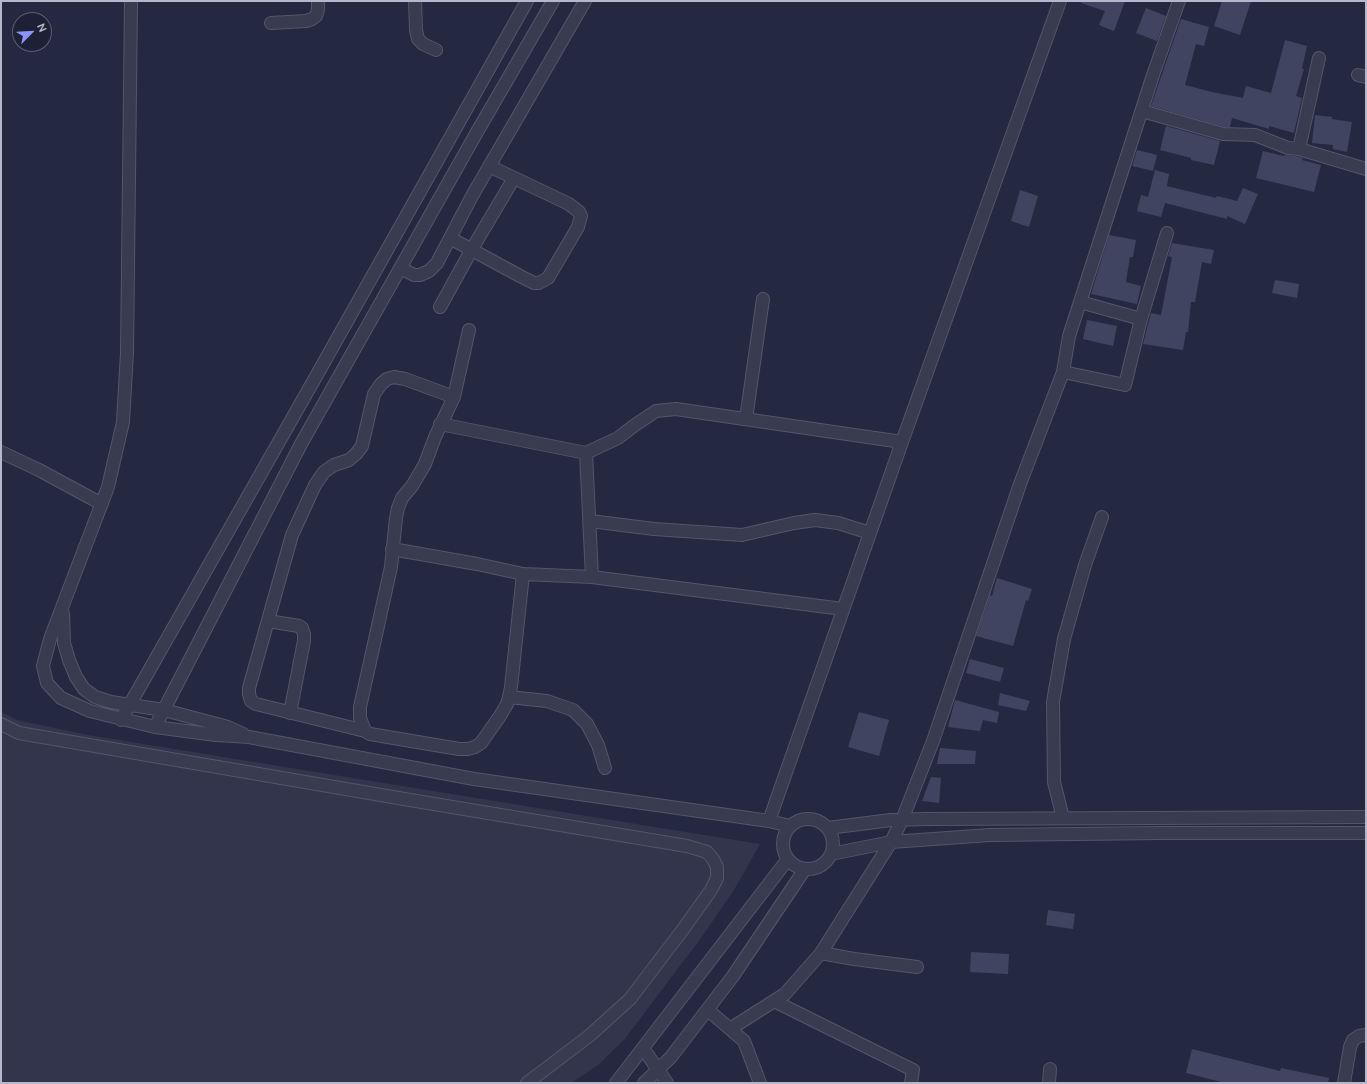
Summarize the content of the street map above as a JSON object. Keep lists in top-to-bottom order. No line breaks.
{"north":"top right"}
